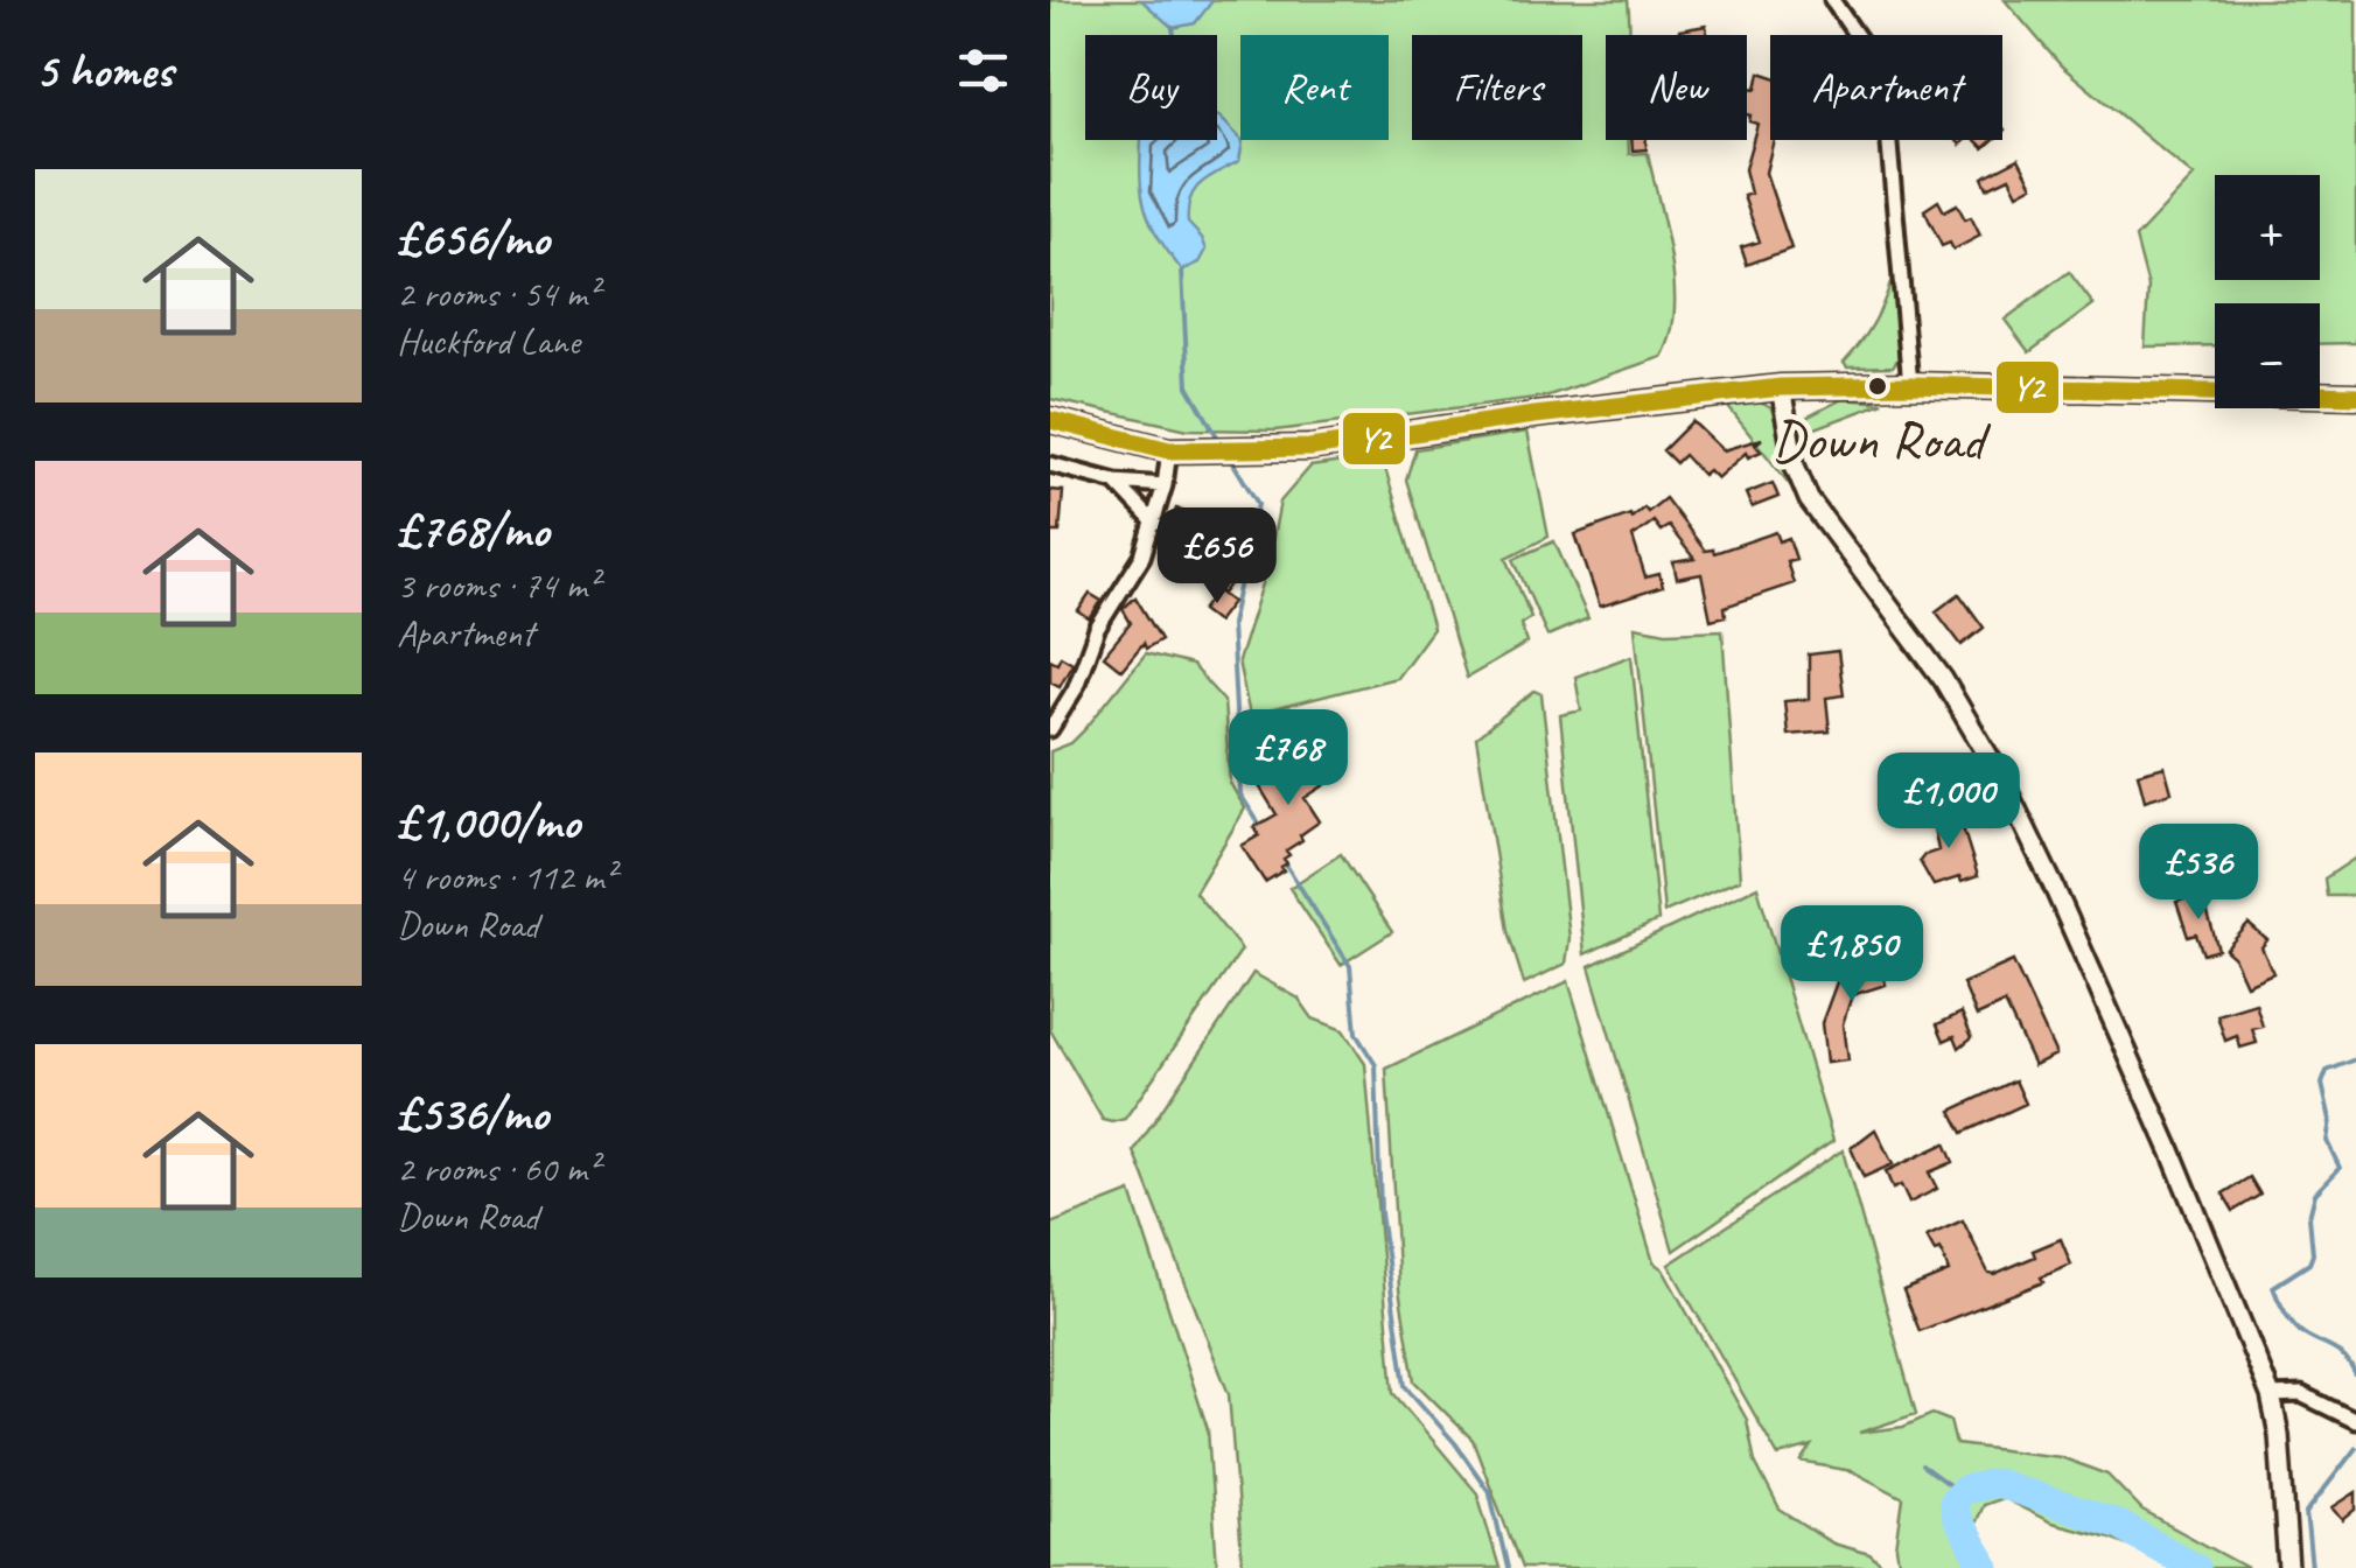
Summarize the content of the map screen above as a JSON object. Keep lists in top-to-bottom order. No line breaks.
{"places":["Down Road"],"lines":["transit line Y2"],"page":{"heading":"5 homes","chip":["Buy","Rent","Filters","New","Apartment"],"list":[{"name":"£656/mo","note":"2 rooms · 54 m² · Huckford Lane"},{"name":"£768/mo","note":"3 rooms · 74 m² · Apartment"},{"name":"£1,000/mo","note":"4 rooms · 112 m² · Down Road"},{"name":"£536/mo","note":"2 rooms · 60 m² · Down Road"}],"map_buttons":["+","−"],"price":["£656","£768","£1,000","£536","£1,850"]}}
